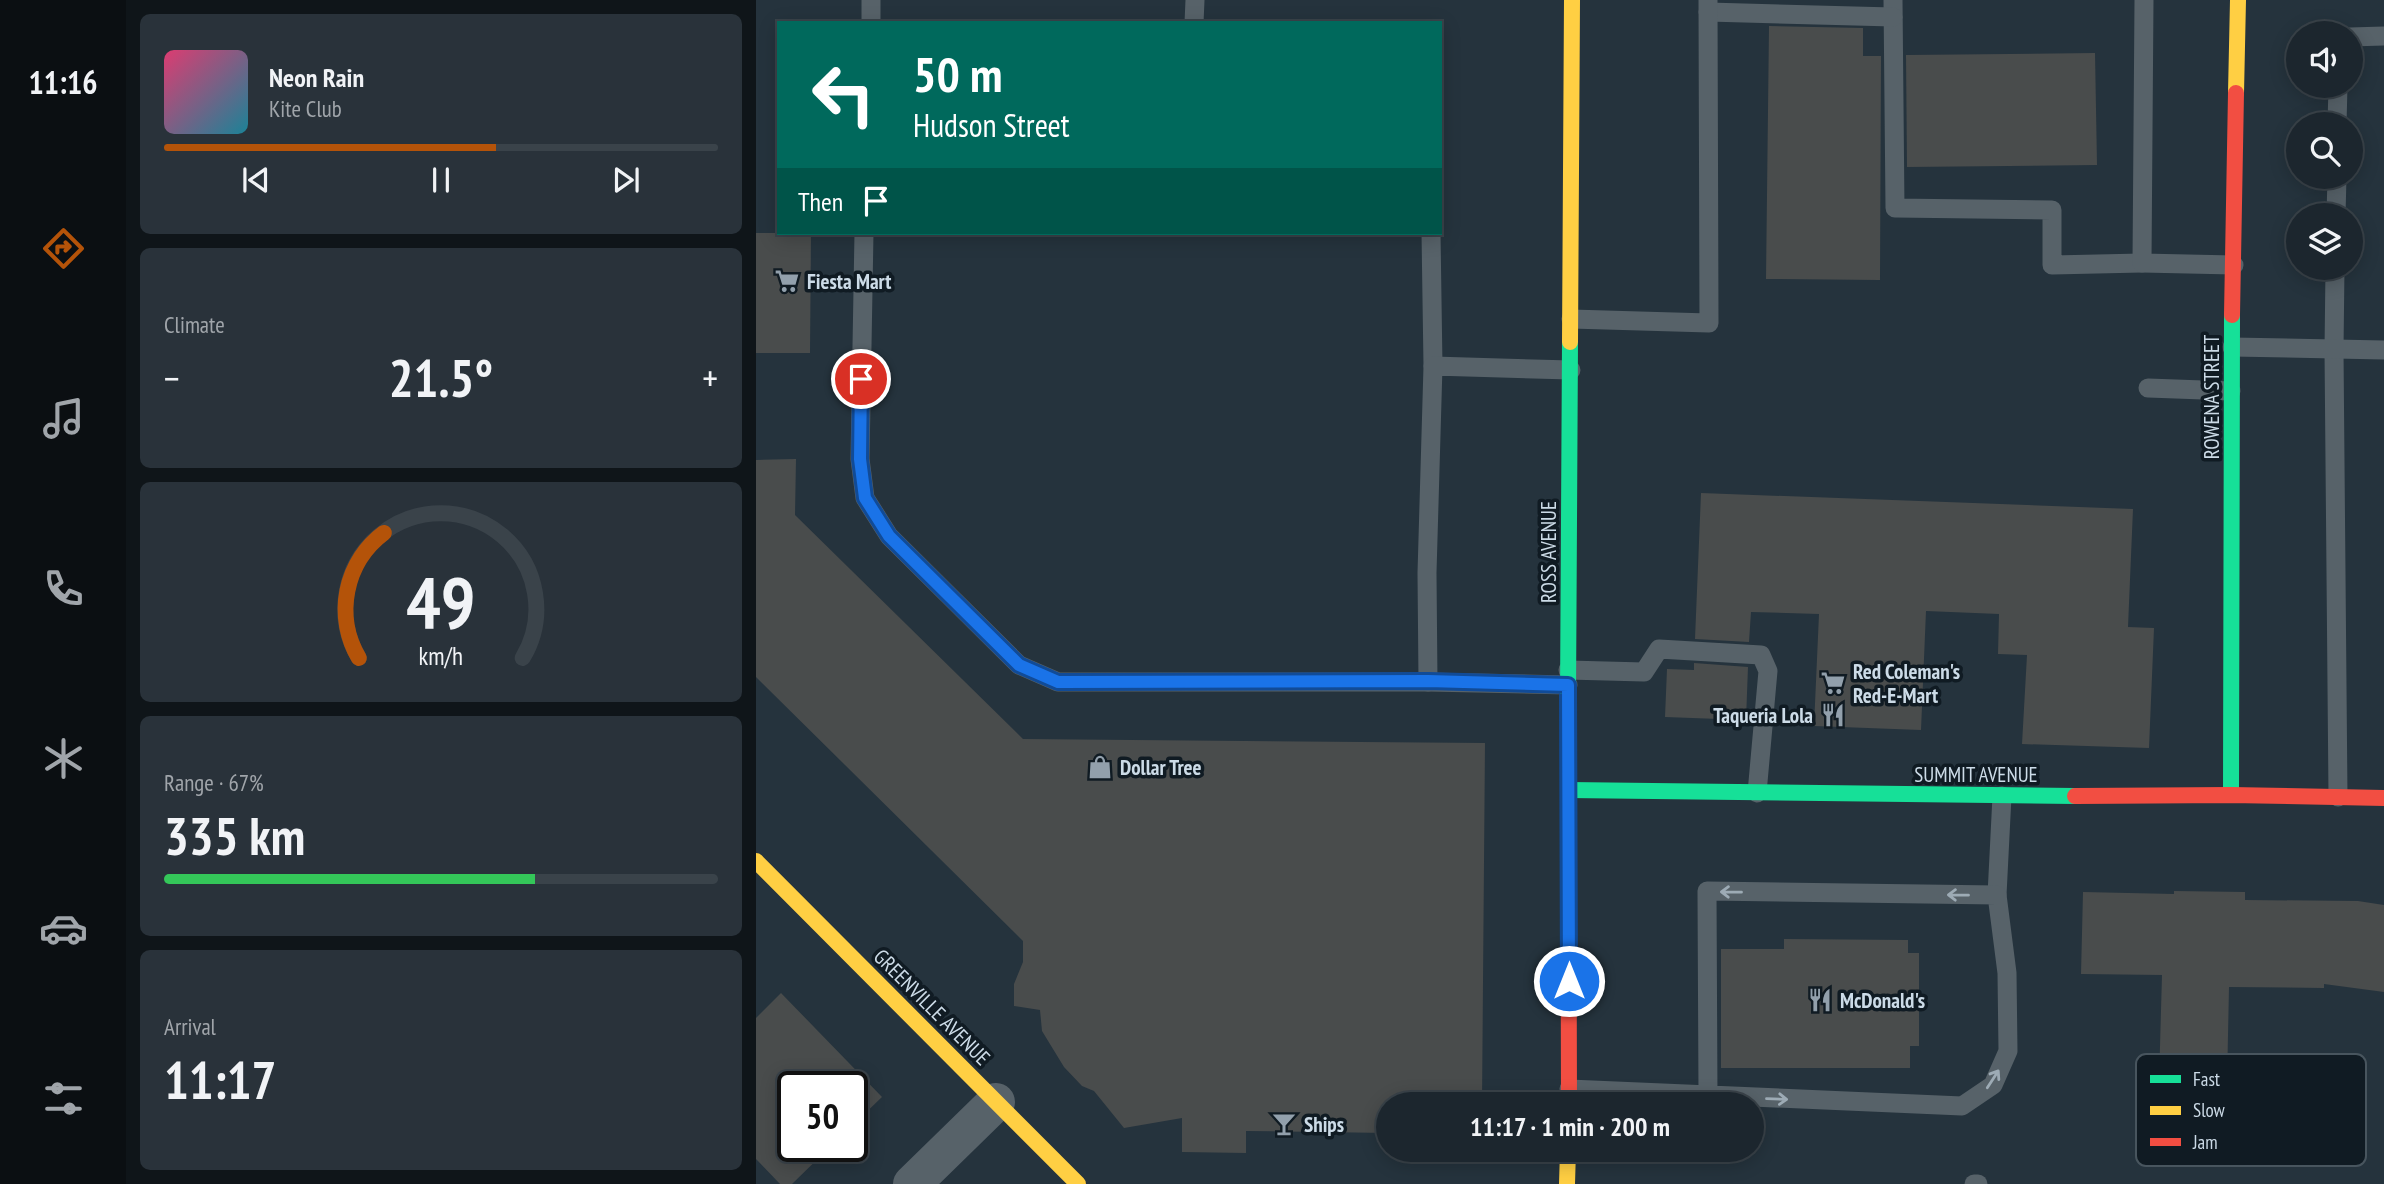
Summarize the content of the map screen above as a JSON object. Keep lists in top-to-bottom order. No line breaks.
{"streets":{"street":["ROWENA STREET","ROSS AVENUE","SUMMIT AVENUE","GREENVILLE AVENUE"]},"crossings":[["ROWENA STREET","SUMMIT AVENUE"],["ROSS AVENUE","SUMMIT AVENUE"]],"places":{"supermarket":["Fiesta Mart","Red Coleman's Red-E-Mart"],"restaurant":["Taqueria Lola","McDonald's"],"shop":["Dollar Tree"],"bar":["Ships"]},"legend":["Fast","Slow","Jam"],"page":{"tabs":"11:16","turn":["50 m","Hudson Street"],"song":["Neon Rain","Kite Club"],"then":"Then","tile":["Climate",["Range · 67%","335 km"],["Arrival","11:17"]],"heat":["−","21.5°","+"],"limit":"50","trip":"11:17 · 1 min · 200 m","gauge":["49","km/h"]}}
